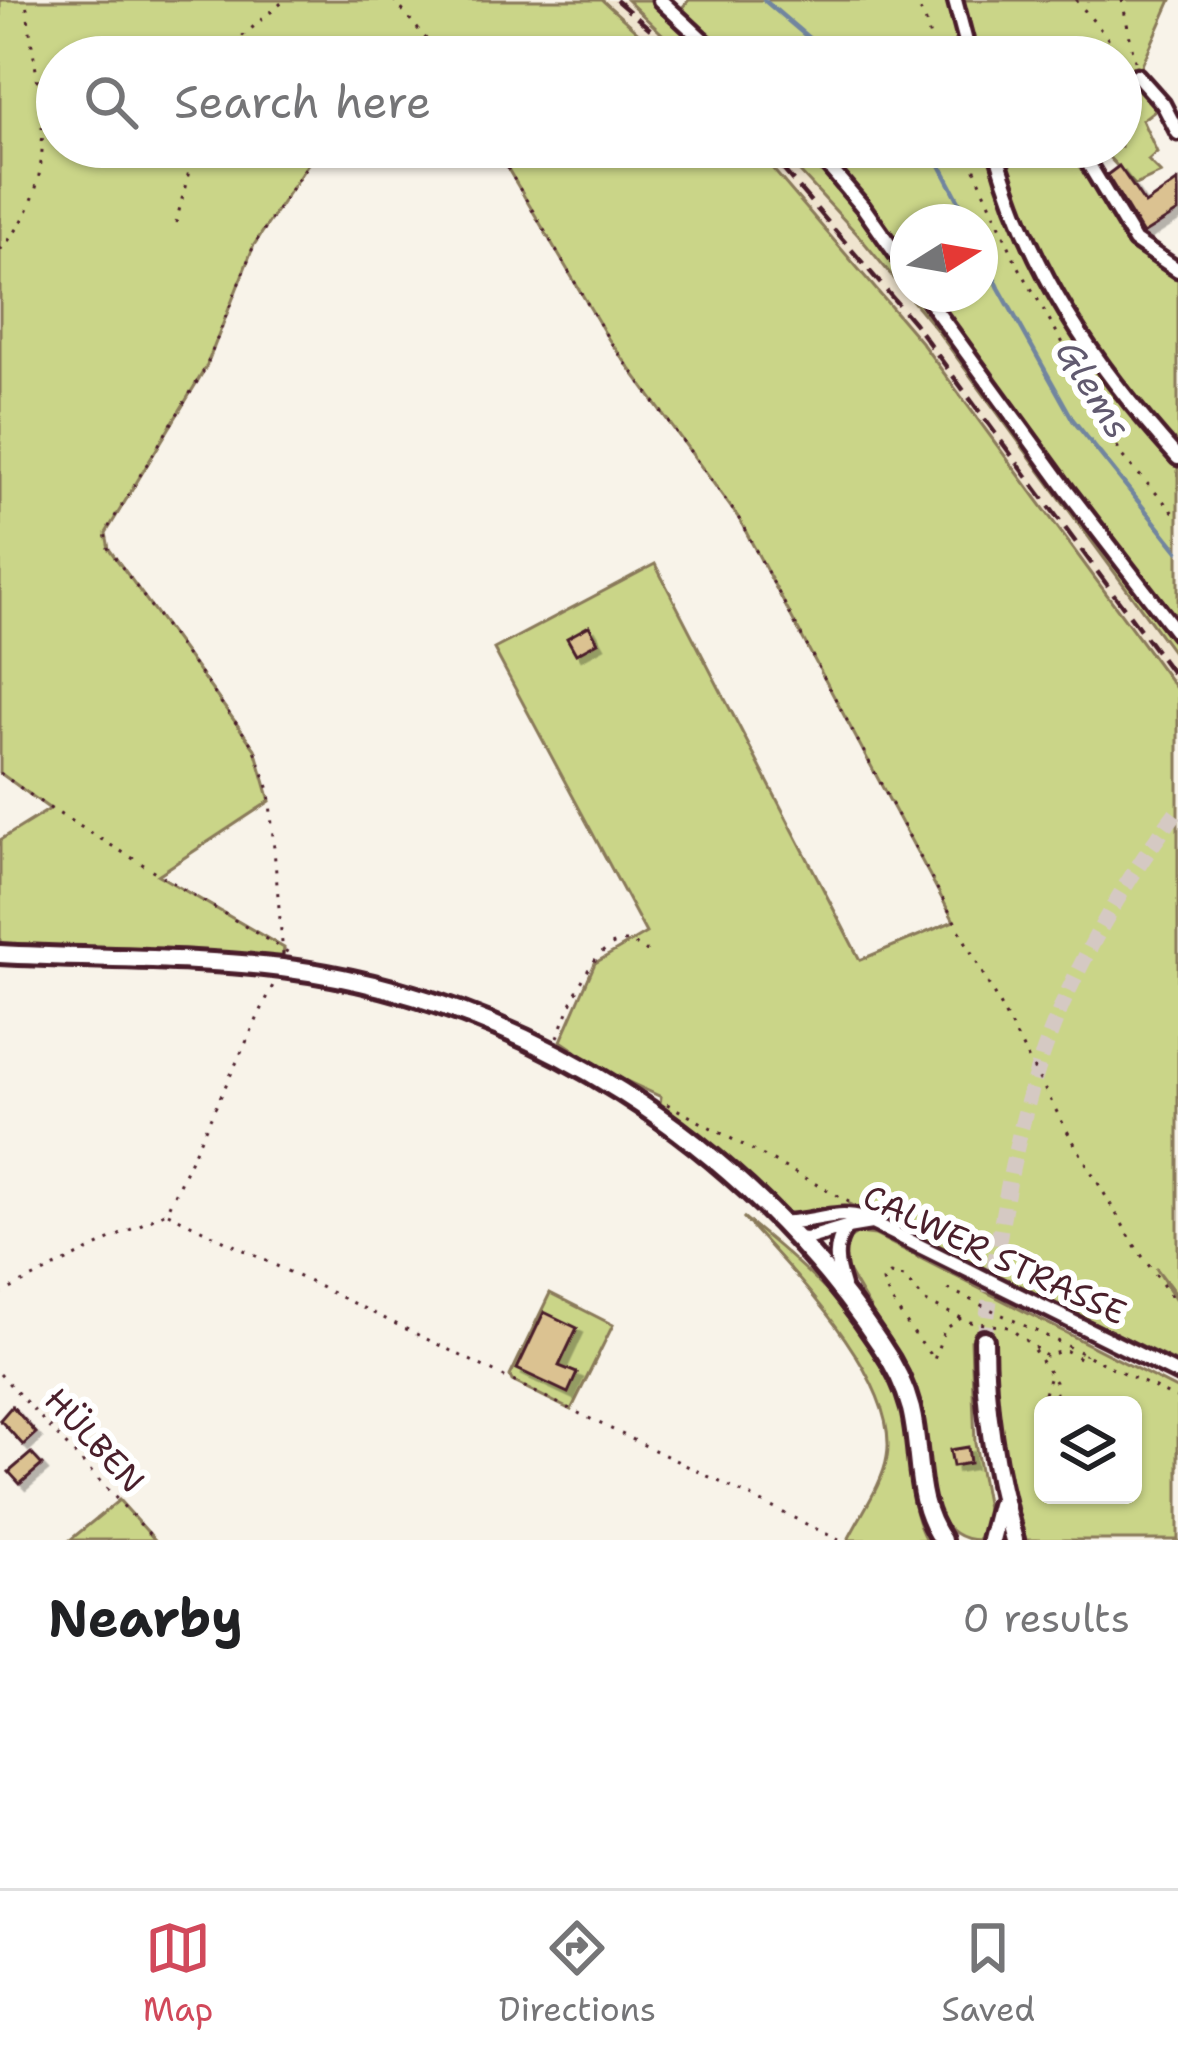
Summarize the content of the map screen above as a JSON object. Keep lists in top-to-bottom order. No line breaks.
{"streets":{"street":["CALWER STRASSE"],"path":["HÜLBEN"]},"water":["Glems"],"north":"right","page":{"search":"Search here","heading":["Nearby","0 results"],"nav":["Map","Directions","Saved"]}}
